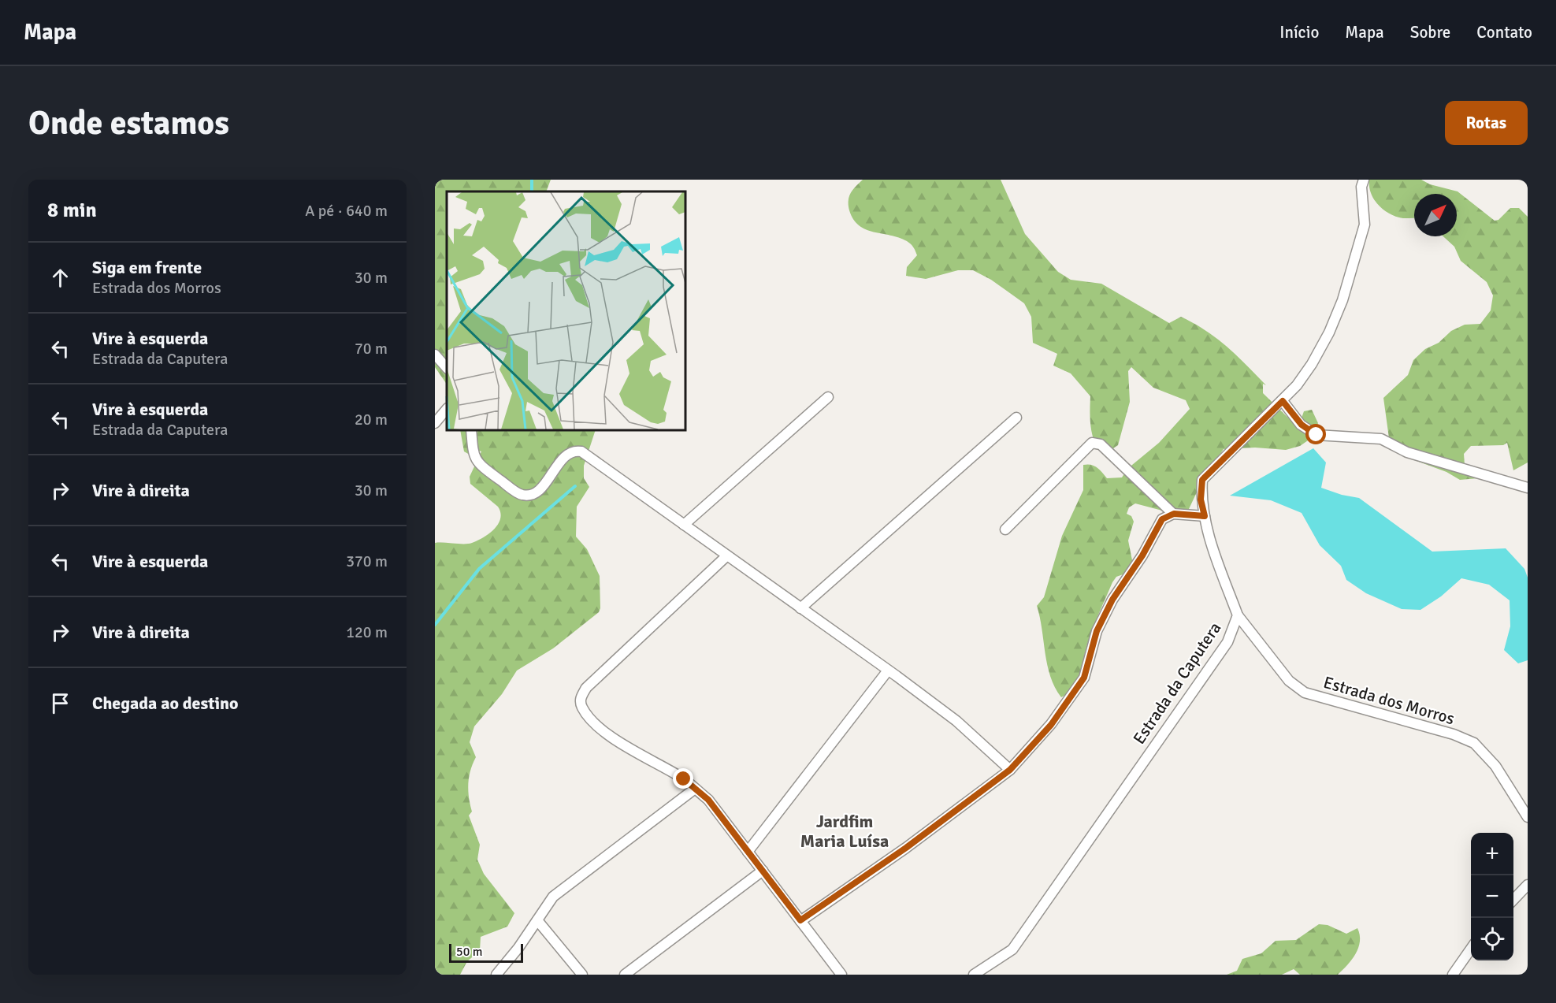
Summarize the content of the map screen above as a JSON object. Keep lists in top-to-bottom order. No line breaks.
{"streets":{"street":["Estrada da Caputera","Estrada dos Morros"]},"crossings":[["Estrada da Caputera","Estrada dos Morros"]],"districts":["Jardfim Maria Luísa"],"scale_bar":"50 m","north":"top right","page":{"header":"Mapa","nav":["Início","Mapa","Sobre","Contato"],"buttons":"Rotas","title":"Onde estamos","heading":["8 min","A pé · 640 m"],"list":[["Siga em frente","Estrada dos Morros","30 m"],["Vire à esquerda","Estrada da Caputera","70 m"],["Vire à esquerda","Estrada da Caputera","20 m"],["Vire à direita","30 m"],["Vire à esquerda","370 m"],["Vire à direita","120 m"],"Chegada ao destino"],"map_buttons":["+","−"],"scale":"50 m"}}
